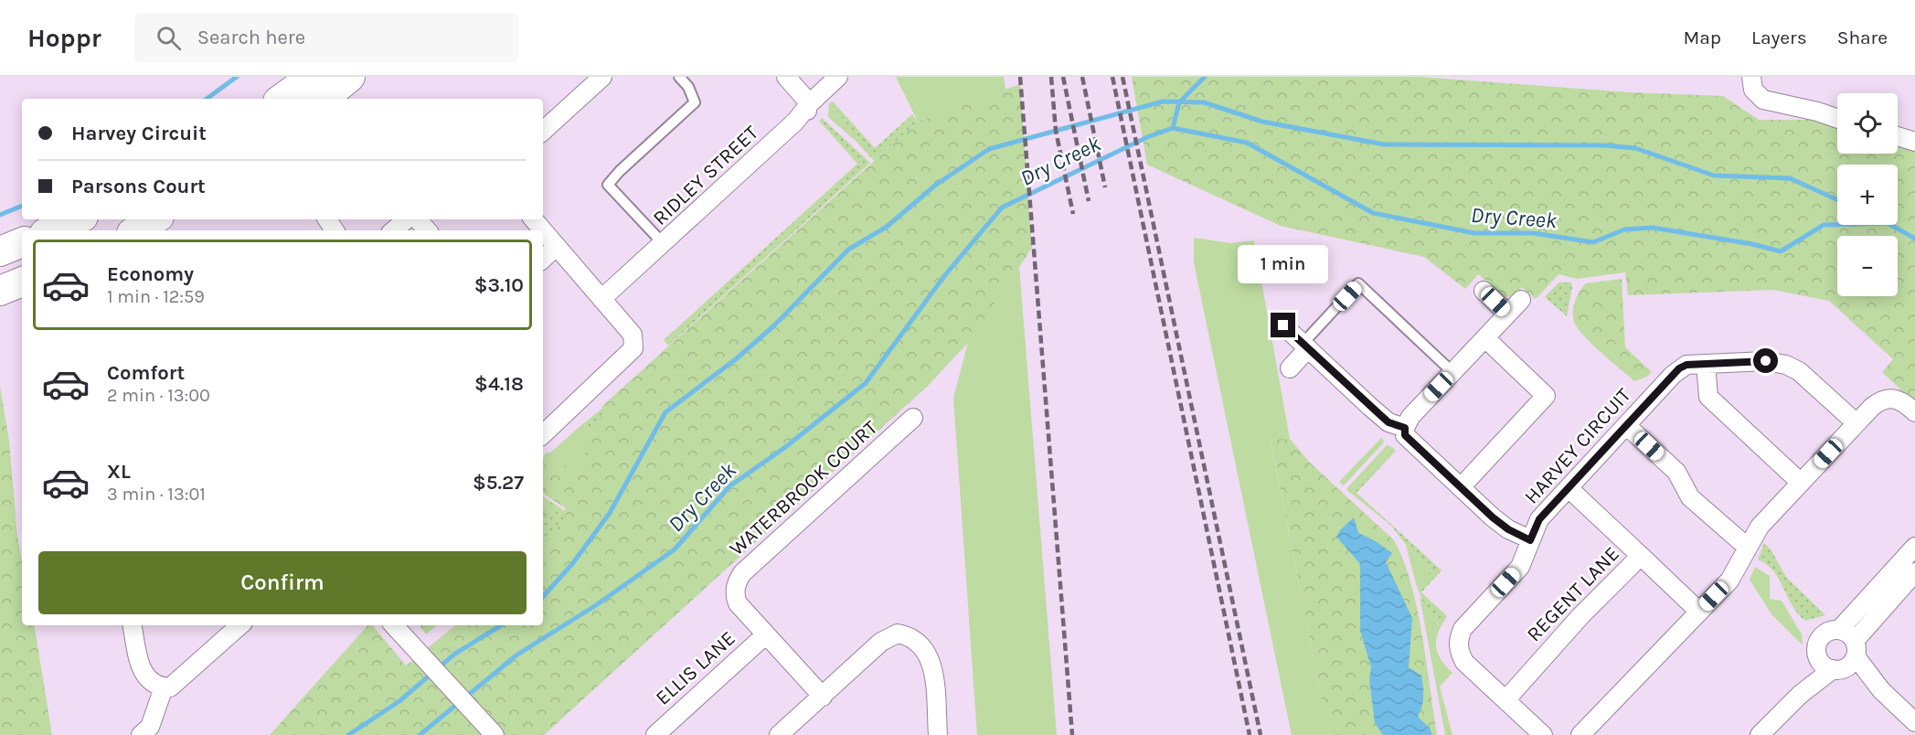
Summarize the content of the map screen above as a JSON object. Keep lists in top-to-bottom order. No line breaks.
{"streets":{"street":["RIDLEY STREET","HARVEY CIRCUIT","WATERBROOK COURT","REGENT LANE","ELLIS LANE"]},"crossings":[["HARVEY CIRCUIT","REGENT LANE"],["WATERBROOK COURT","ELLIS LANE"]],"water":["Dry Creek"],"page":{"header":"Hoppr","search":"Search here","nav":["Map","Layers","Share"],"map_buttons":["+","−"],"banner":["Harvey Circuit","Parsons Court"],"list":[{"name":"Economy","note":"1 min · 12:59","value":"$3.10"},{"name":"Comfort","note":"2 min · 13:00","value":"$4.18"},{"name":"XL","note":"3 min · 13:01","value":"$5.27"}],"bubble":"1 min","buttons":"Confirm"}}
